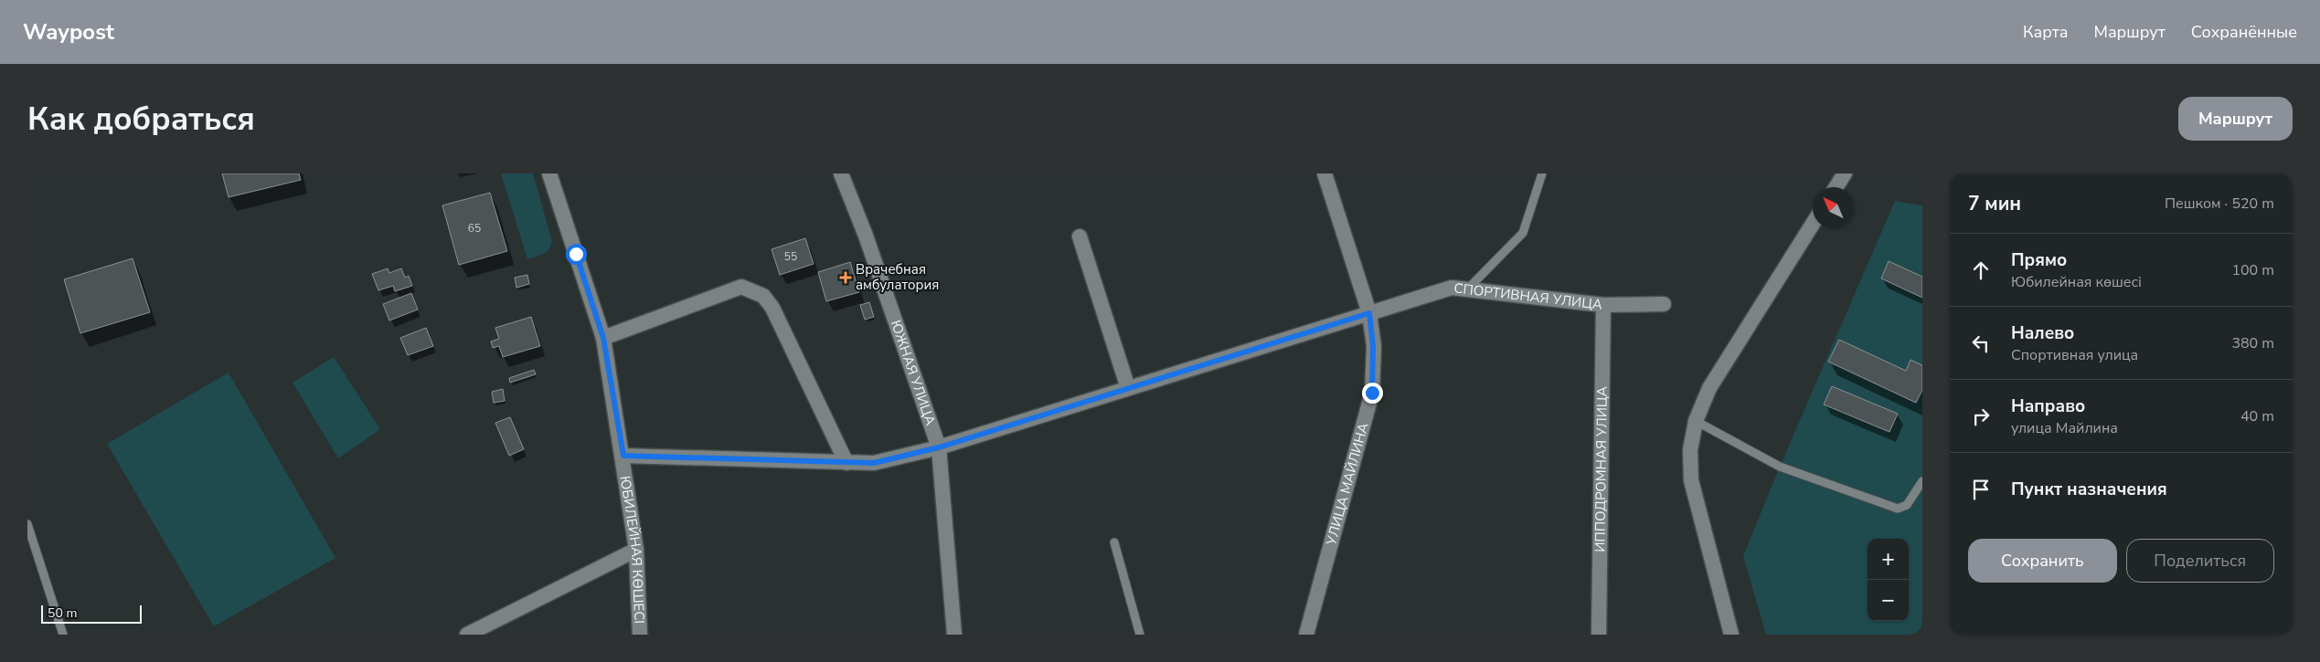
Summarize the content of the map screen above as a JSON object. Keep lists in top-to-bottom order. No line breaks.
{"streets":{"street":["СПОРТИВНАЯ УЛИЦА","ЮЖНАЯ УЛИЦА","ИППОДРОМНАЯ УЛИЦА","УЛИЦА МАЙЛИНА","ЮБИЛЕЙНАЯ КӨШЕСІ"]},"crossings":[["СПОРТИВНАЯ УЛИЦА","ЮЖНАЯ УЛИЦА"],["СПОРТИВНАЯ УЛИЦА","ИППОДРОМНАЯ УЛИЦА"],["СПОРТИВНАЯ УЛИЦА","УЛИЦА МАЙЛИНА"],["СПОРТИВНАЯ УЛИЦА","ЮБИЛЕЙНАЯ КӨШЕСІ"]],"places":{"health":["Врачебная амбулатория"]},"house_numbers":["65","55"],"scale_bar":"50 m","north":"top left","page":{"header":"Waypost","nav":["Карта","Маршрут","Сохранённые"],"buttons":["Маршрут",["Сохранить","Поделиться"]],"title":"Как добраться","heading":["7 мин","Пешком · 520 m"],"list":[["Прямо","Юбилейная көшесі","100 m"],["Налево","Спортивная улица","380 m"],["Направо","улица Майлина","40 m"],"Пункт назначения"],"map_buttons":["+","−"],"scale":"50 m"}}
